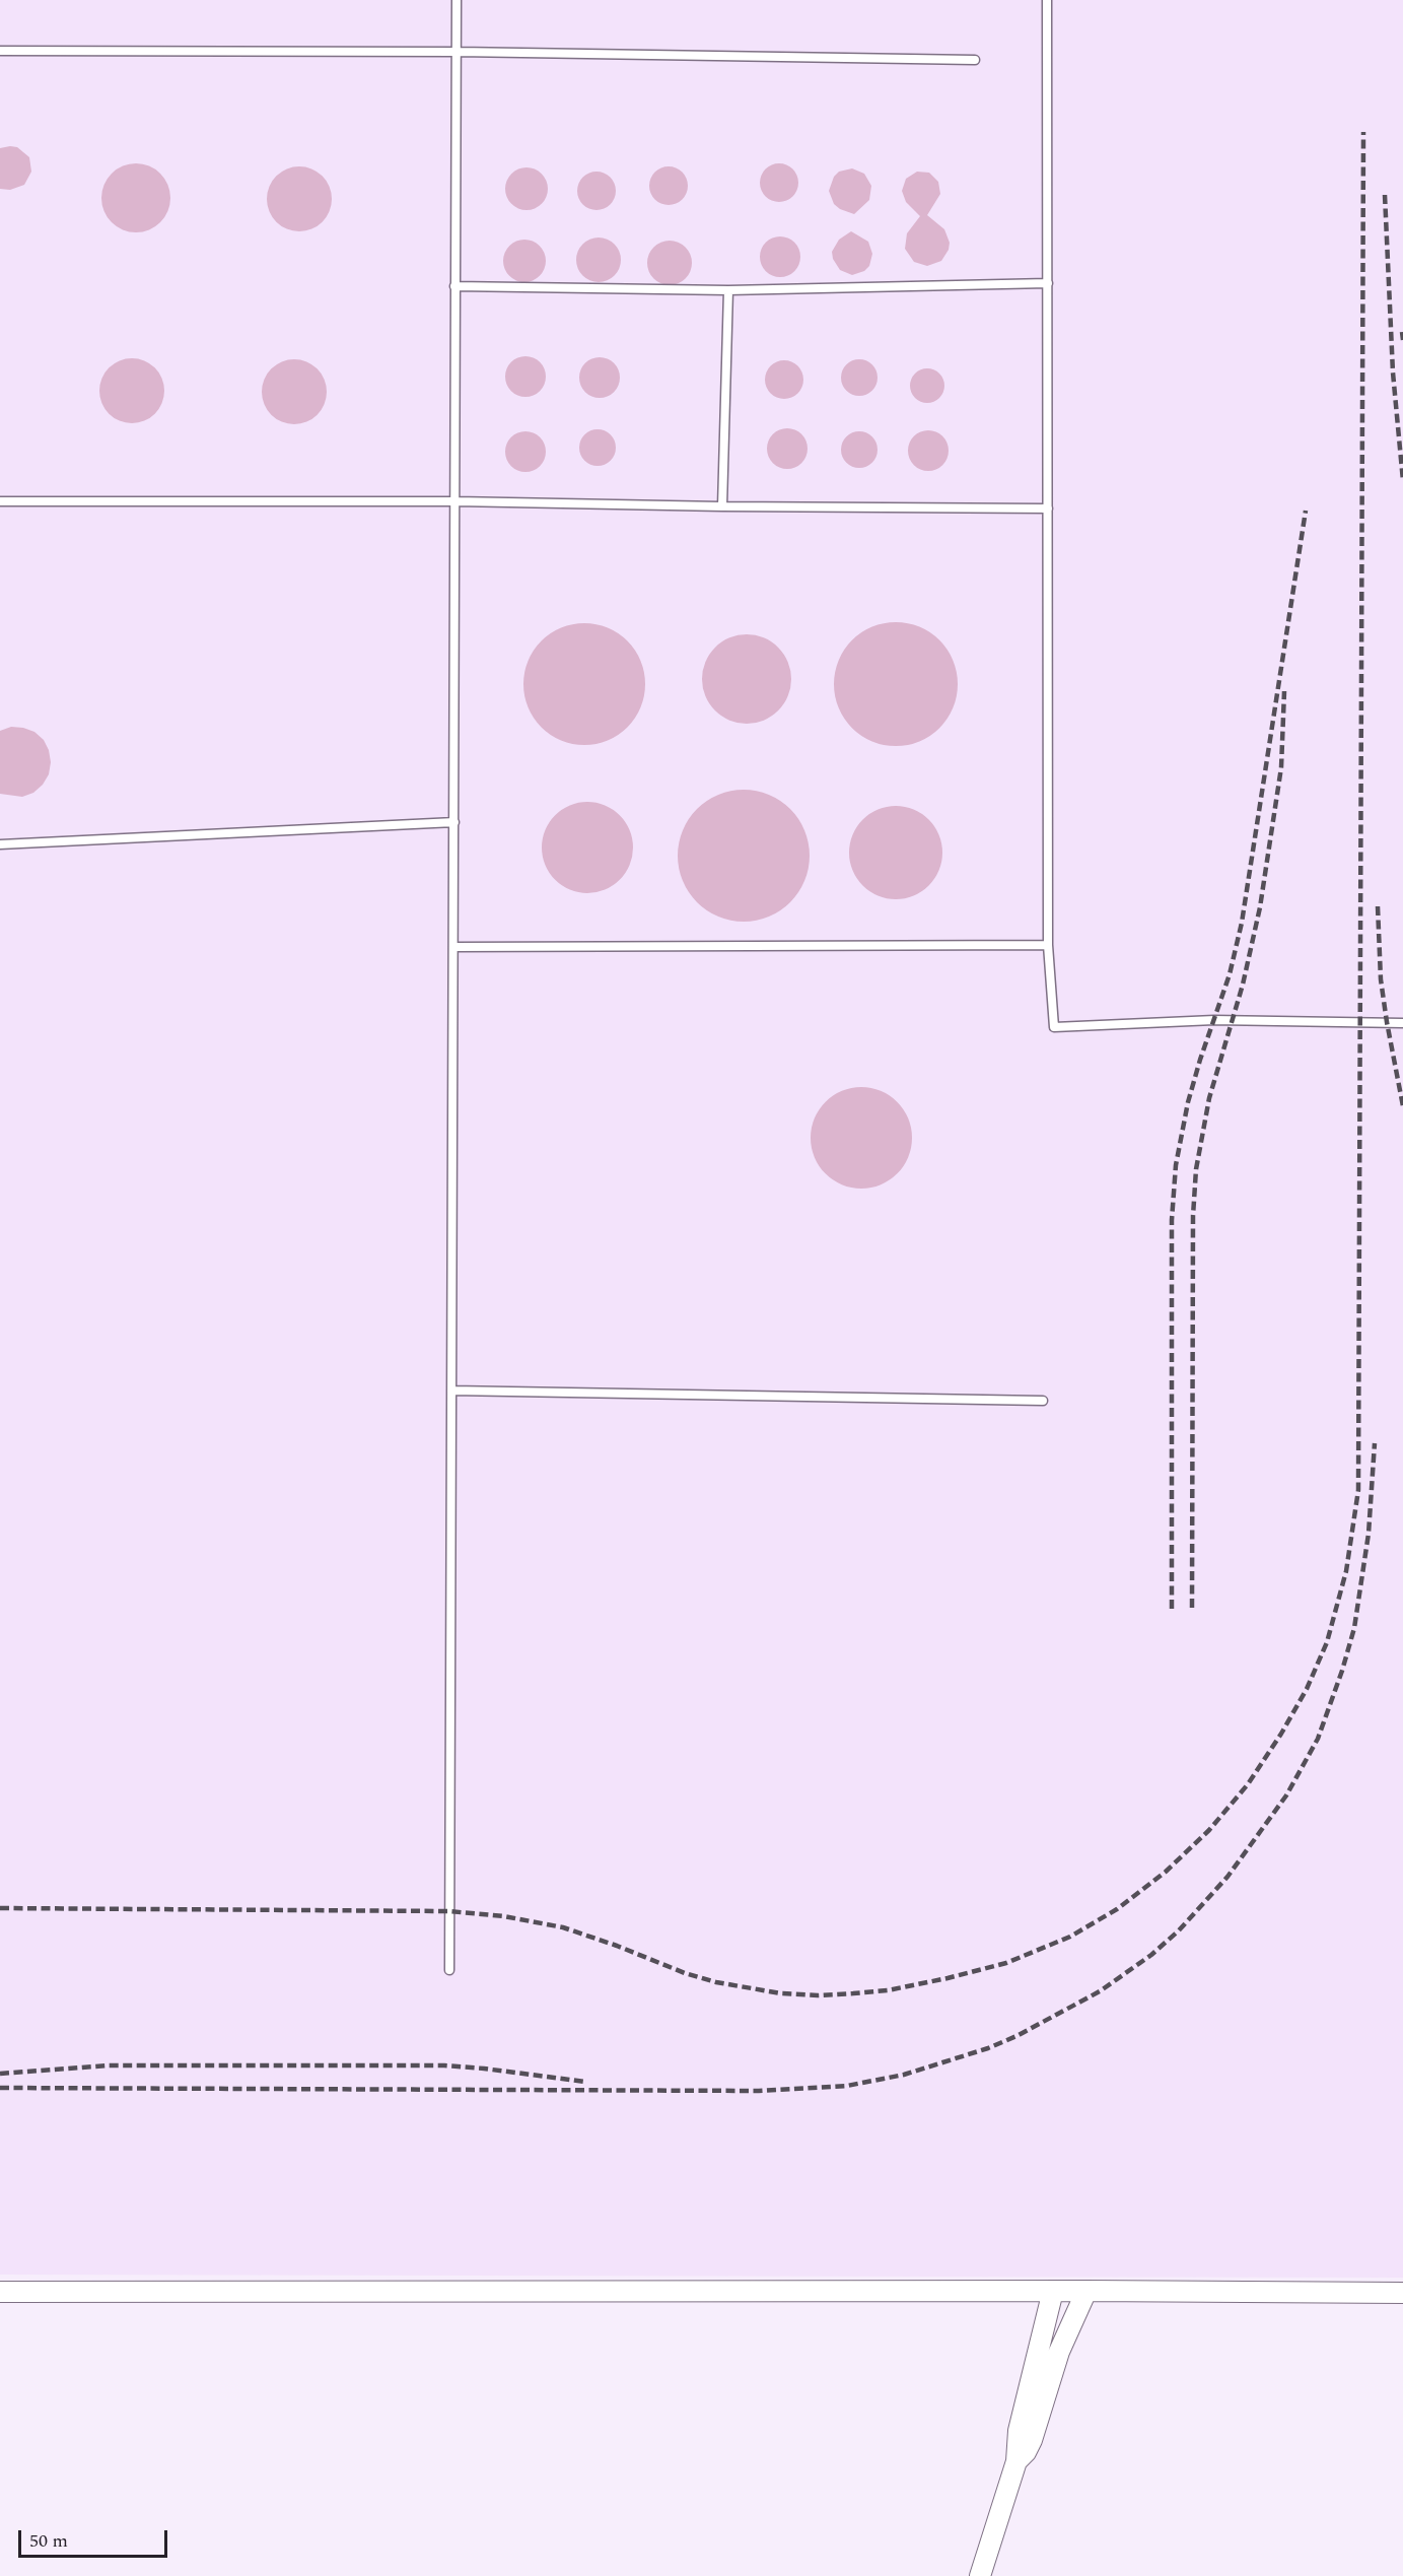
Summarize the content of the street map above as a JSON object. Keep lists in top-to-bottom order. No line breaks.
{"scale_bar":"50 m"}
